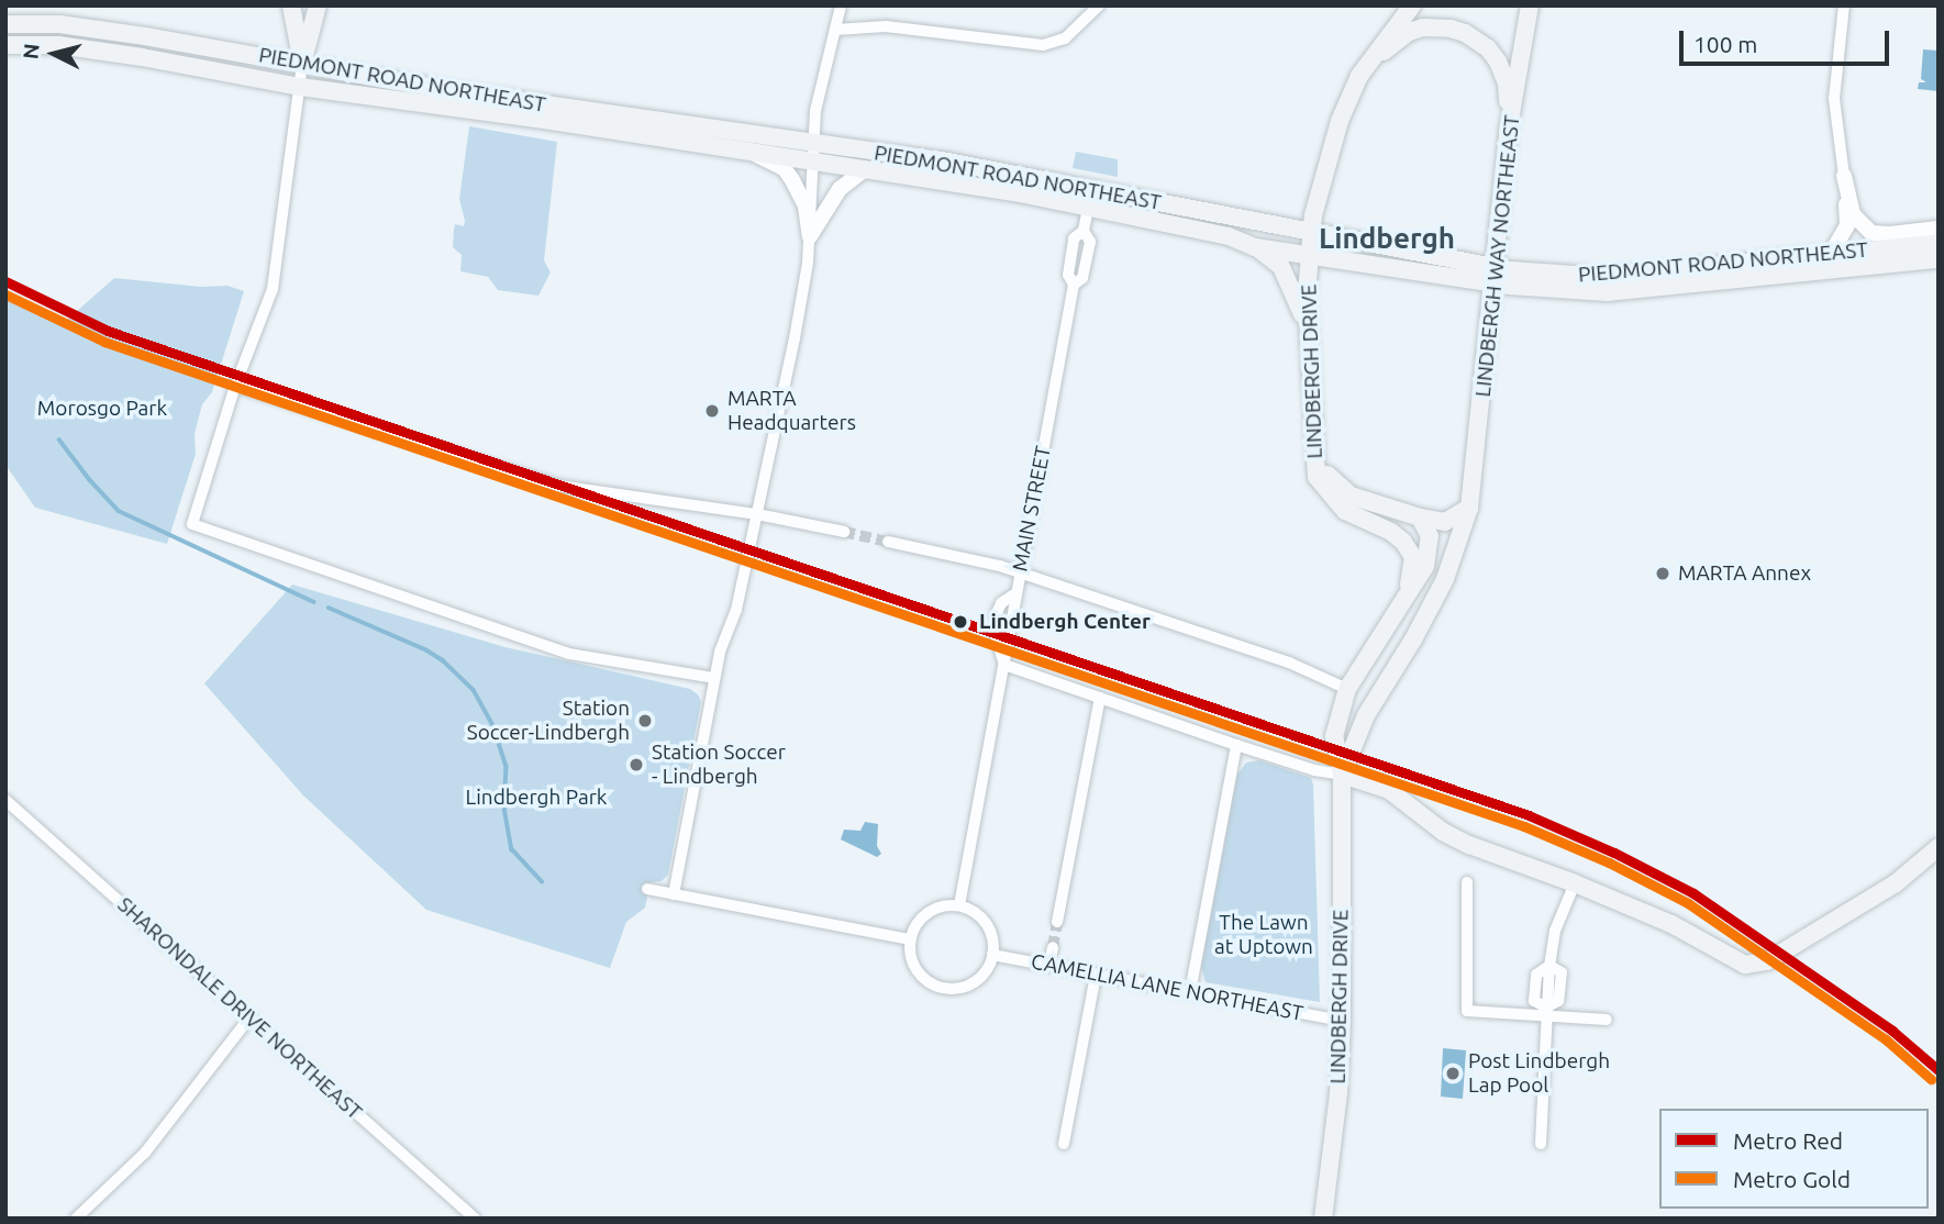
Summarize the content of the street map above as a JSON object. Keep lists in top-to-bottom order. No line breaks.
{"streets":{"main road":["PIEDMONT ROAD NORTHEAST","LINDBERGH WAY NORTHEAST","LINDBERGH DRIVE"],"street":["MAIN STREET","CAMELLIA LANE NORTHEAST","SHARONDALE DRIVE NORTHEAST"]},"crossings":[["PIEDMONT ROAD NORTHEAST","LINDBERGH WAY NORTHEAST"],["PIEDMONT ROAD NORTHEAST","LINDBERGH DRIVE"],["PIEDMONT ROAD NORTHEAST","MAIN STREET"],["LINDBERGH WAY NORTHEAST","LINDBERGH DRIVE"],["LINDBERGH DRIVE","CAMELLIA LANE NORTHEAST"],["MAIN STREET","CAMELLIA LANE NORTHEAST"]],"districts":["Lindbergh"],"parks":["Morosgo Park","Lindbergh Park","The Lawn at Uptown"],"places":["MARTA Headquarters","MARTA Annex","Lindbergh Center","Station Soccer-Lindbergh","Station Soccer - Lindbergh","Post Lindbergh Lap Pool"],"lines":["metro line Red","metro line Gold"],"legend":["Metro Red","Metro Gold"],"scale_bar":"100 m","north":"left"}
